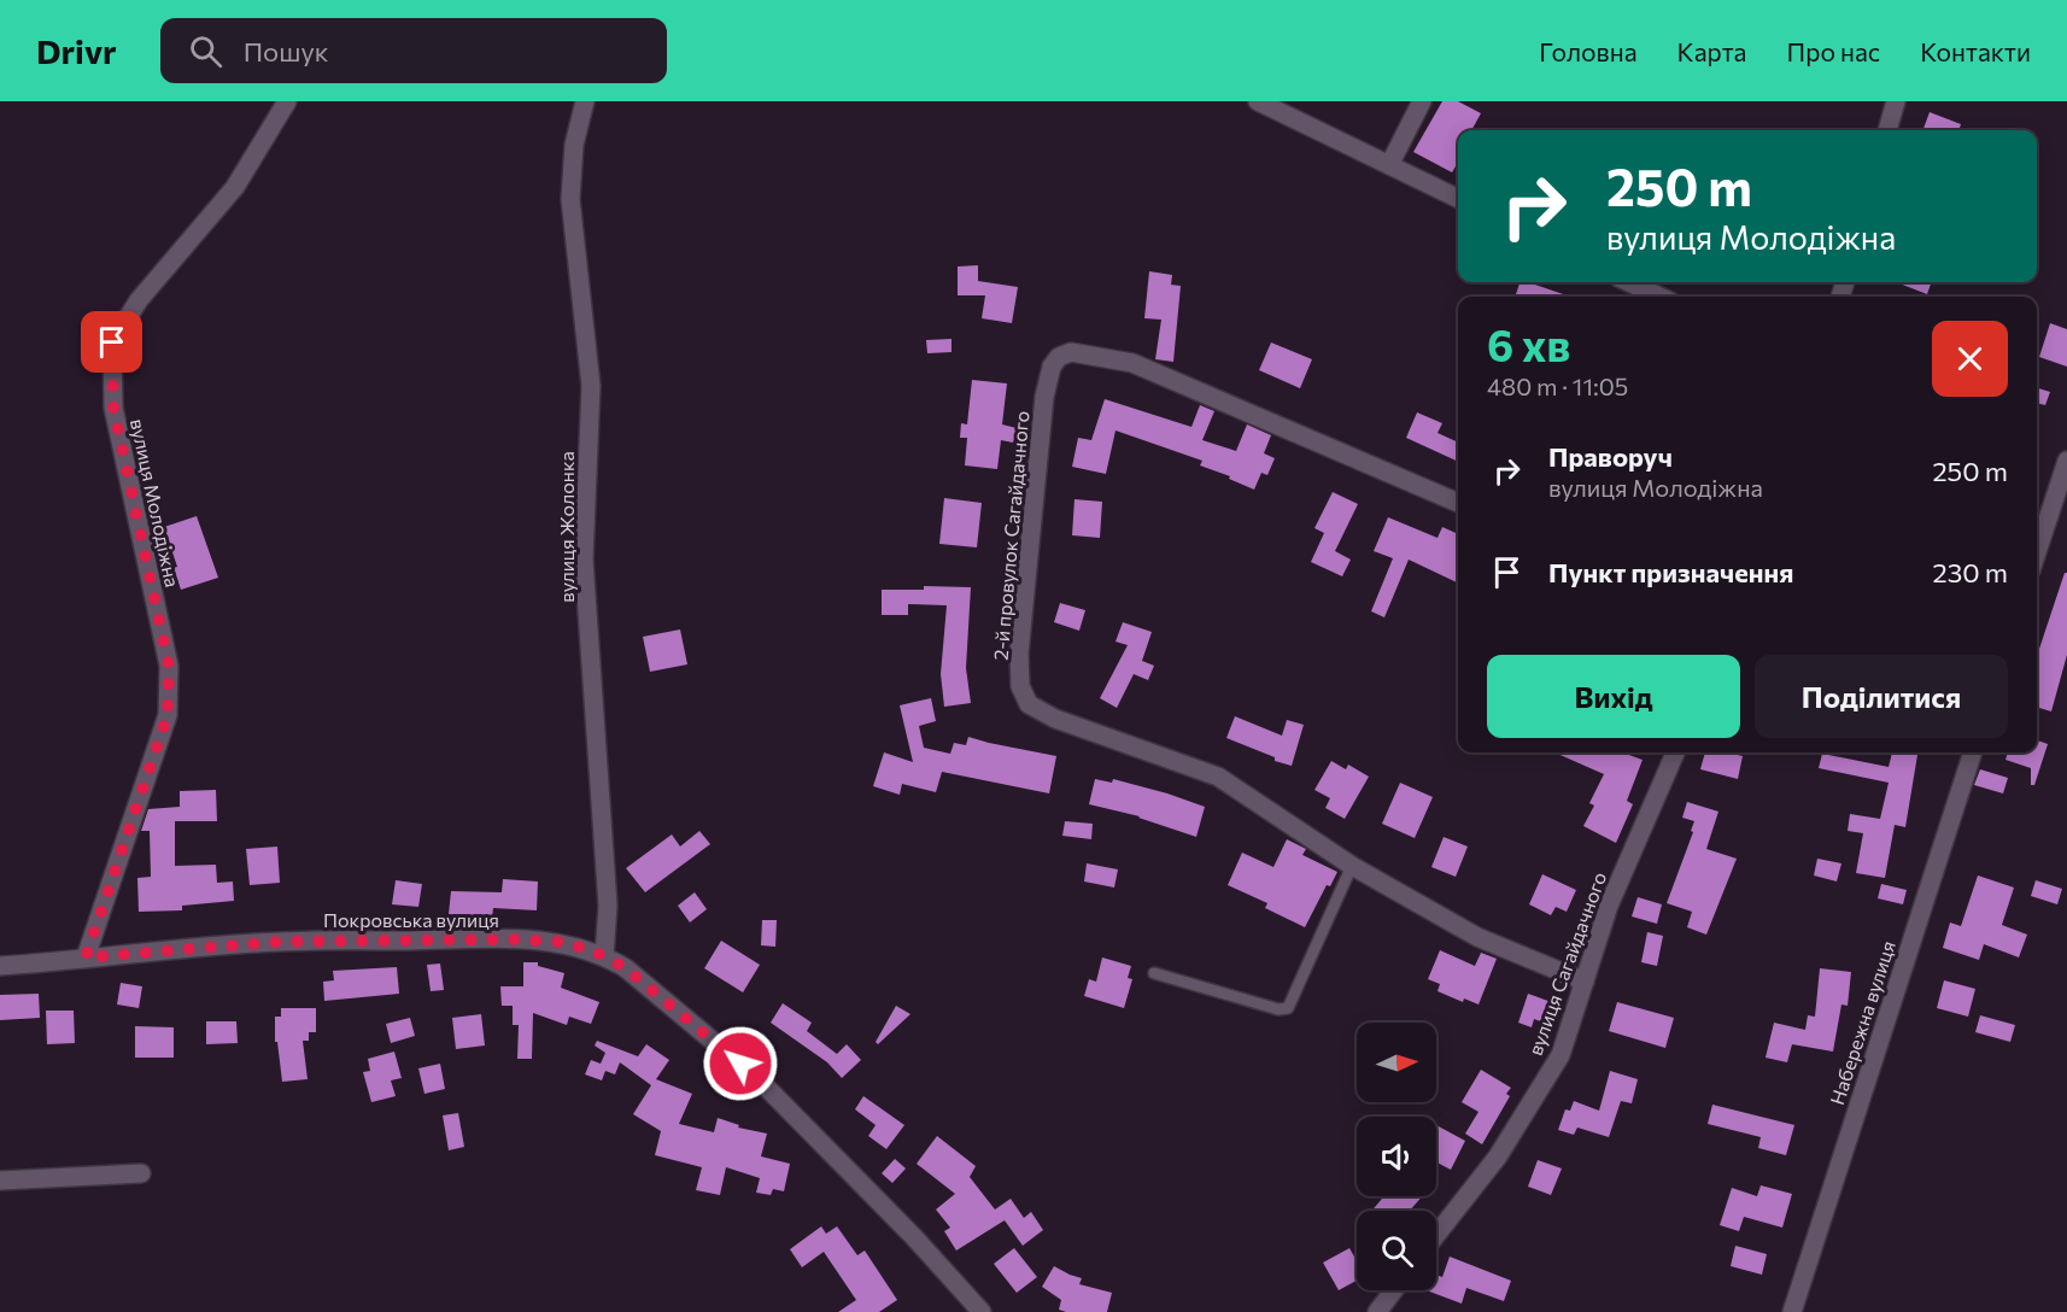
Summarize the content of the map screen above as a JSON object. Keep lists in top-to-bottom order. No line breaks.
{"streets":{"street":["вулиця Молодіжна","вулиця Жолонка","2-й провулок Сагайдачного","Покровська вулиця","вулиця Сагайдачного","Набережна вулиця"]},"crossings":[["вулиця Молодіжна","Покровська вулиця"],["вулиця Жолонка","Покровська вулиця"],["2-й провулок Сагайдачного","вулиця Сагайдачного"]],"north":"right","page":{"header":"Drivr","search":"Пошук","nav":["Головна","Карта","Про нас","Контакти"],"turn":["250 m","вулиця Молодіжна"],"heading":["6 хв","480 m · 11:05"],"list":[{"name":"Праворуч","note":"вулиця Молодіжна","value":"250 m"},{"name":"Пункт призначення","value":"230 m"}],"buttons":["Вихід","Поділитися"]}}
